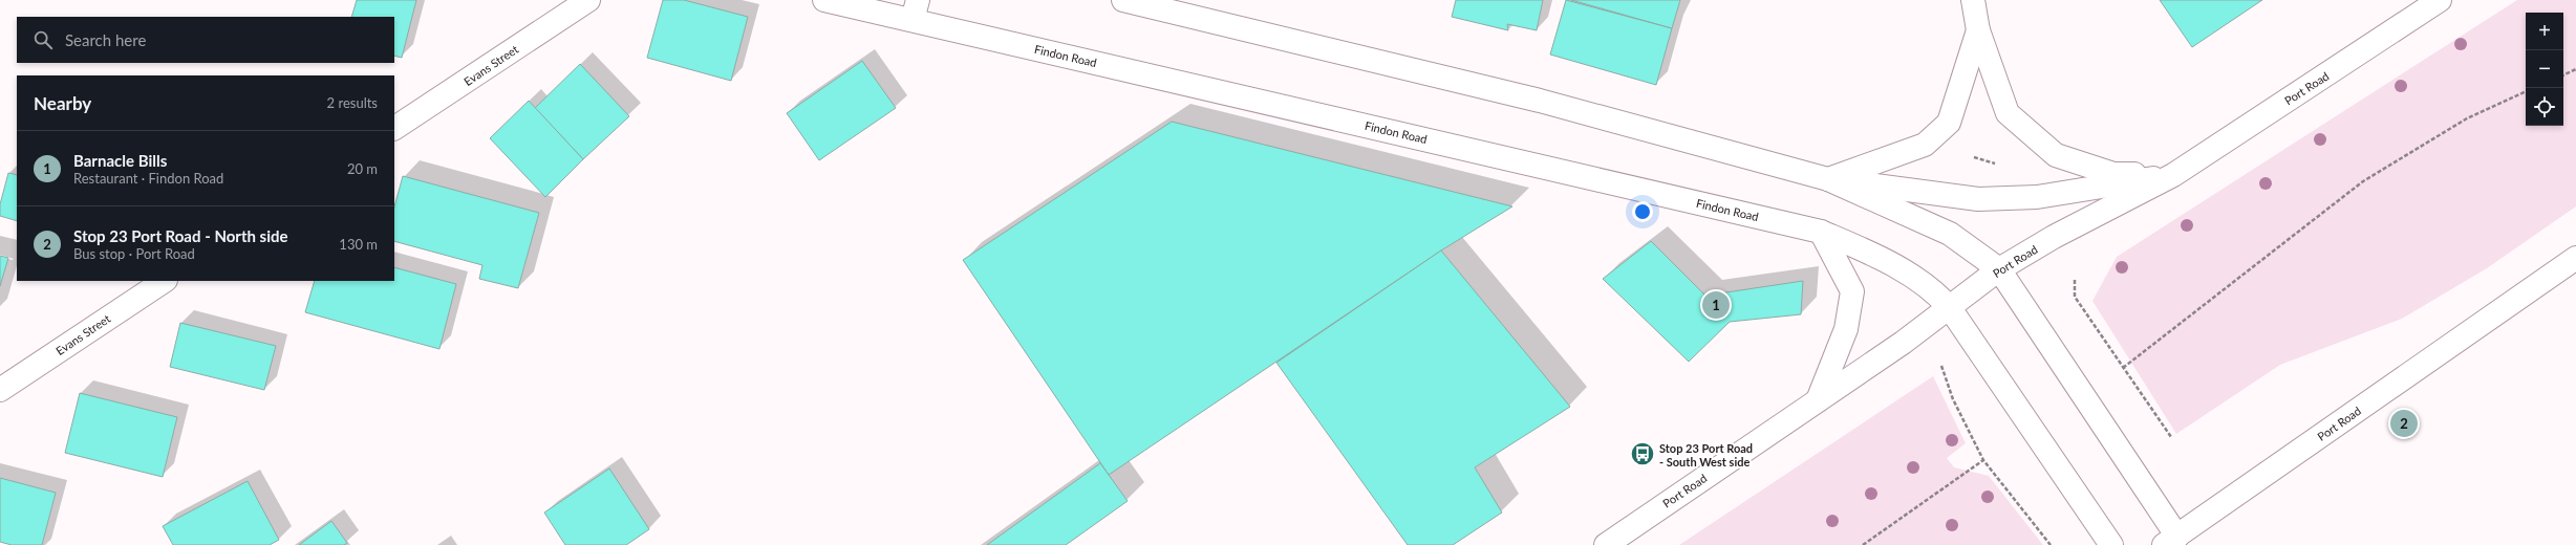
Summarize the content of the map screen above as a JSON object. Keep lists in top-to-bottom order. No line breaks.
{"streets":{"main road":["Findon Road","Evans Street","Port Road"]},"crossings":[["Findon Road","Port Road"]],"places":{"bus stop":["Stop 23 Port Road - South West side"]},"page":{"map_buttons":["+","−"],"search":"Search here","heading":["Nearby","2 results"],"list":[{"mark":"1","name":"Barnacle Bills","note":"Restaurant · Findon Road","value":"20 m"},{"mark":"2","name":"Stop 23 Port Road - North side","note":"Bus stop · Port Road","value":"130 m"}],"pins":["1","2"]}}
